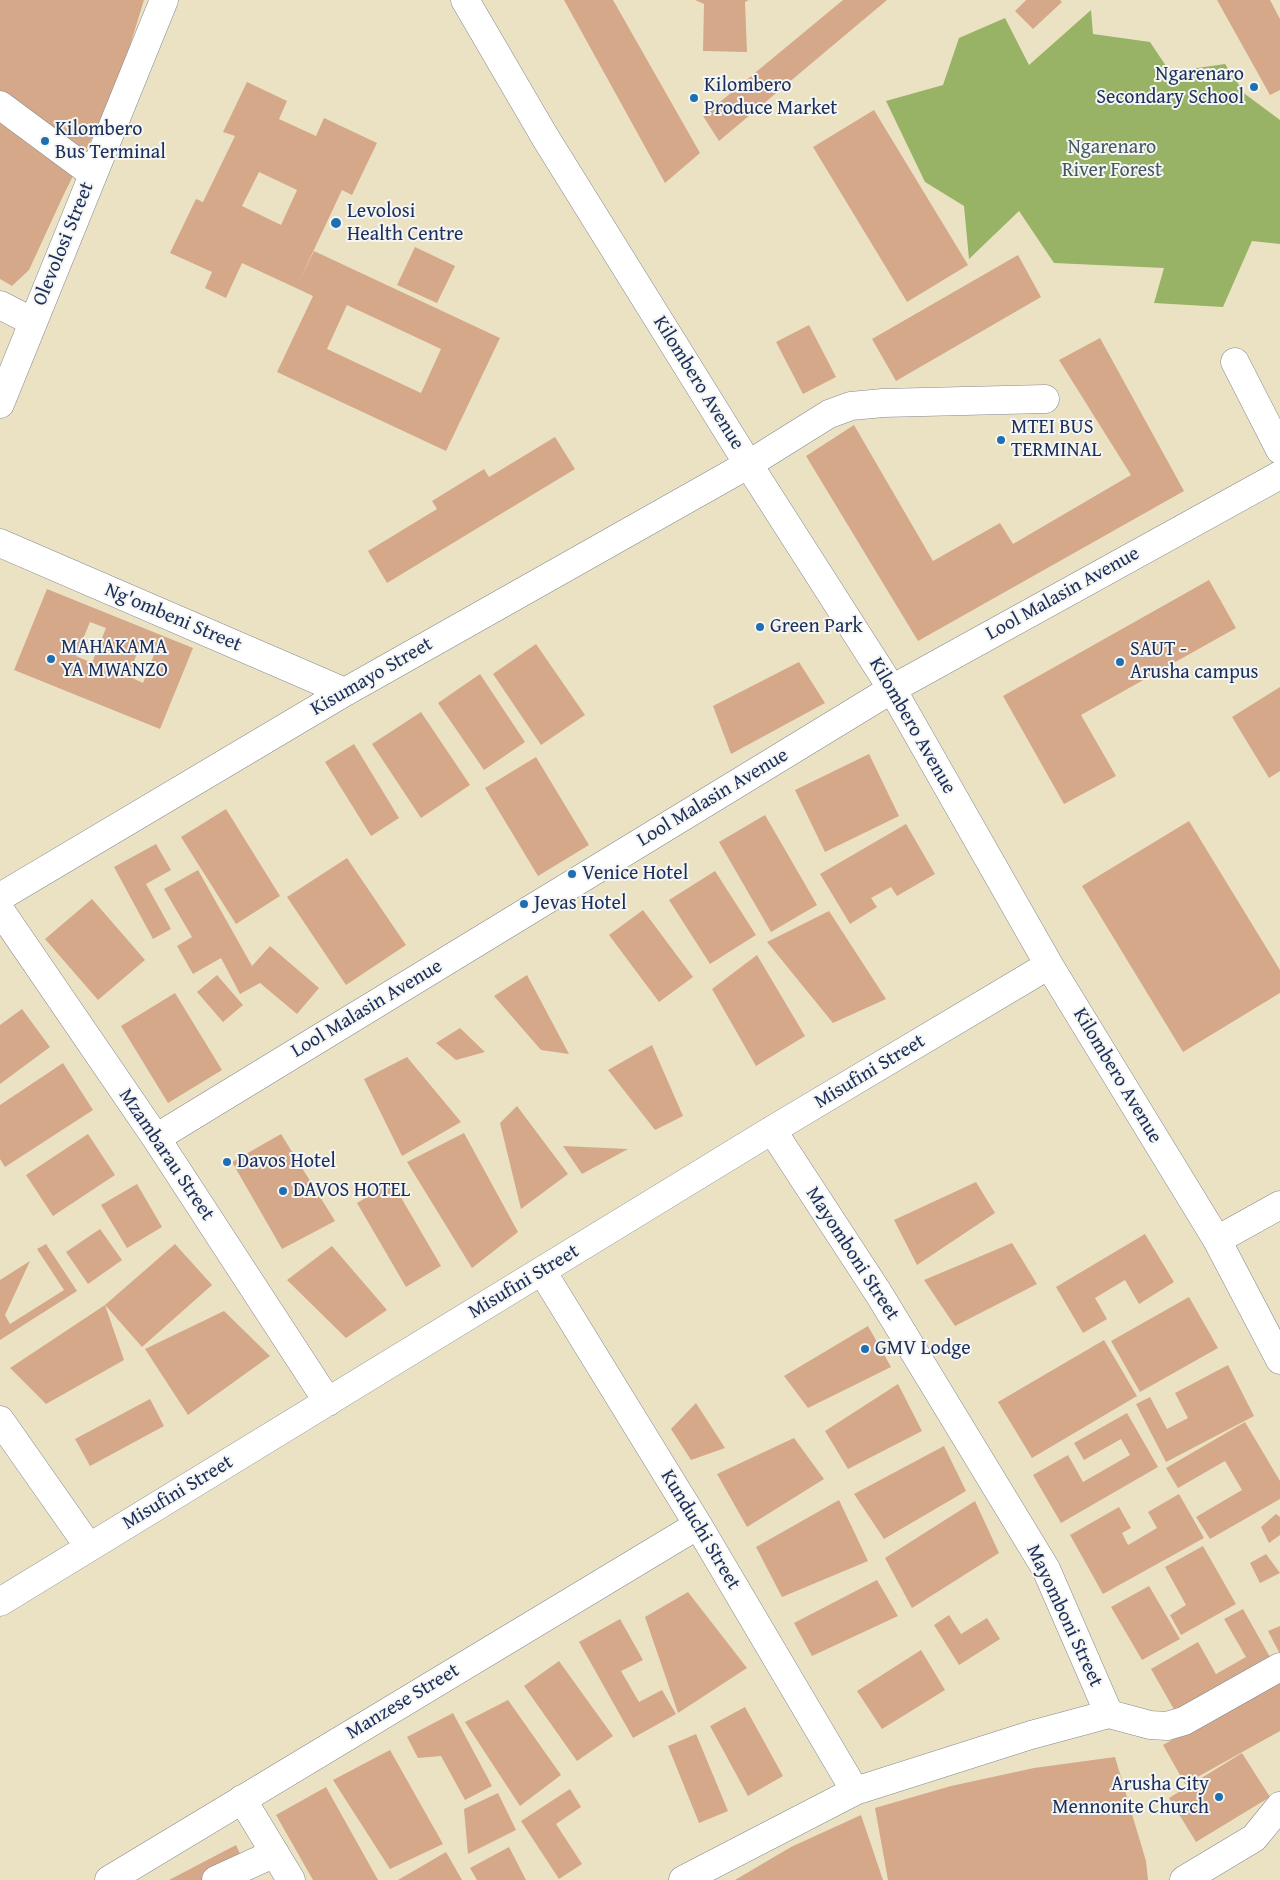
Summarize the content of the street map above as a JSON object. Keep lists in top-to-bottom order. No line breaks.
{"streets":{"street":["Olevolosi Street","Kilombero Avenue","Lool Malasin Avenue","Ng'ombeni Street","Kisumayo Street","Misufini Street","Mzambarau Street","Mayomboni Street","Kunduchi Street","Manzese Street"]},"crossings":[["Kilombero Avenue","Lool Malasin Avenue"],["Kilombero Avenue","Kisumayo Street"],["Kilombero Avenue","Misufini Street"],["Lool Malasin Avenue","Mzambarau Street"],["Ng'ombeni Street","Kisumayo Street"],["Misufini Street","Mzambarau Street"],["Misufini Street","Mayomboni Street"],["Misufini Street","Kunduchi Street"],["Mayomboni Street","Kunduchi Street"],["Kunduchi Street","Manzese Street"]],"parks":["Ngarenaro River Forest"],"places":["Ngarenaro Secondary School","Kilombero Produce Market","Kilombero Bus Terminal","Levolosi Health Centre","MTEI BUS TERMINAL","Green Park","MAHAKAMA YA MWANZO","SAUT - Arusha campus","Venice Hotel","Jevas Hotel","Davos Hotel","DAVOS HOTEL","GMV Lodge","Arusha City Mennonite Church"]}
